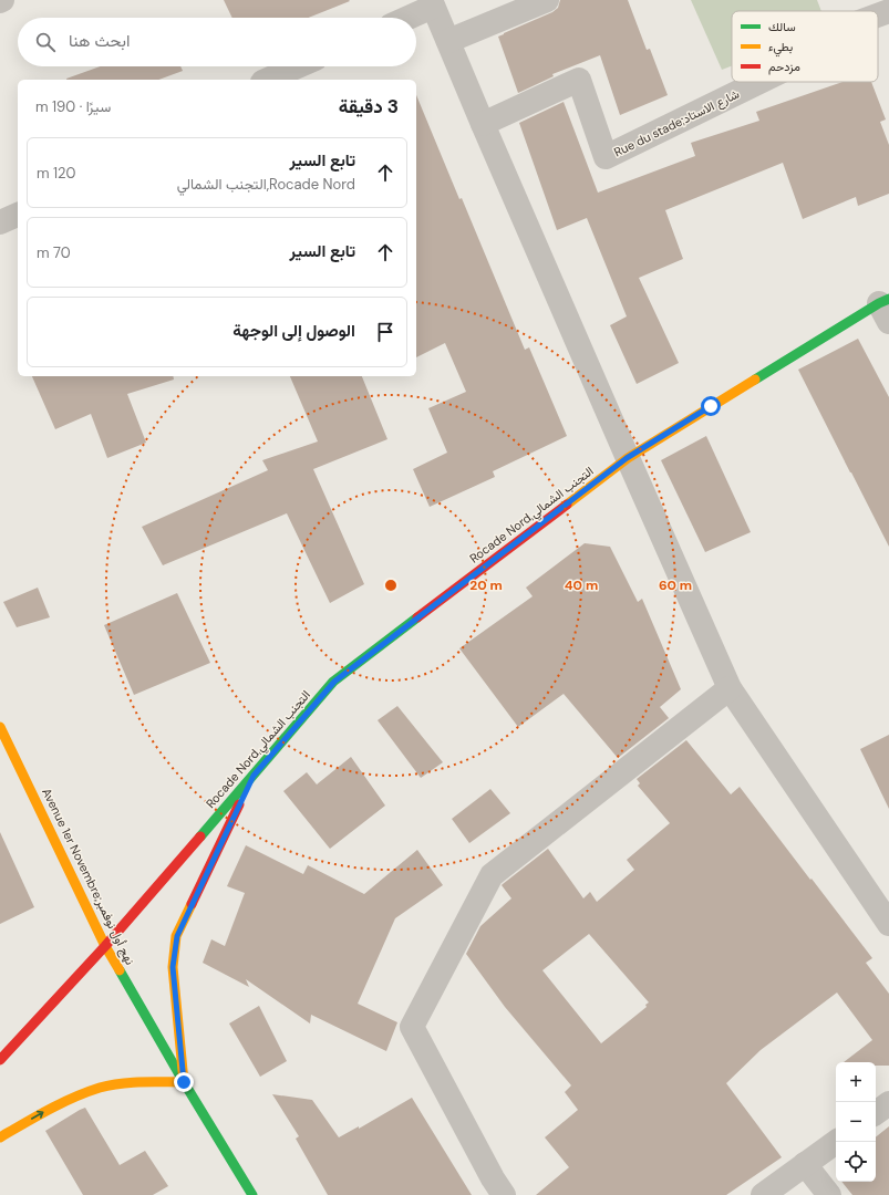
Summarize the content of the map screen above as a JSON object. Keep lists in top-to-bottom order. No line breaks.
{"streets":{"main road":["Rocade Nord,التجنب الشمالي","Avenue 1er Novembre;نهج أول نوفمبر"],"street":["Rue du stade;شارع الاستاد"]},"crossings":[["Rocade Nord,التجنب الشمالي","Avenue 1er Novembre;نهج أول نوفمبر"]],"legend":["سالك","بطيء","مزدحم"],"page":{"search":"ابحث هنا","heading":["3 دقيقة","سيرًا · 190 m"],"list":[["تابع السير","Rocade Nord,التجنب الشمالي","120 m"],["تابع السير","70 m"],"الوصول إلى الوجهة"],"map_buttons":["+","−"]},"rings":["20 m","40 m","60 m"]}
